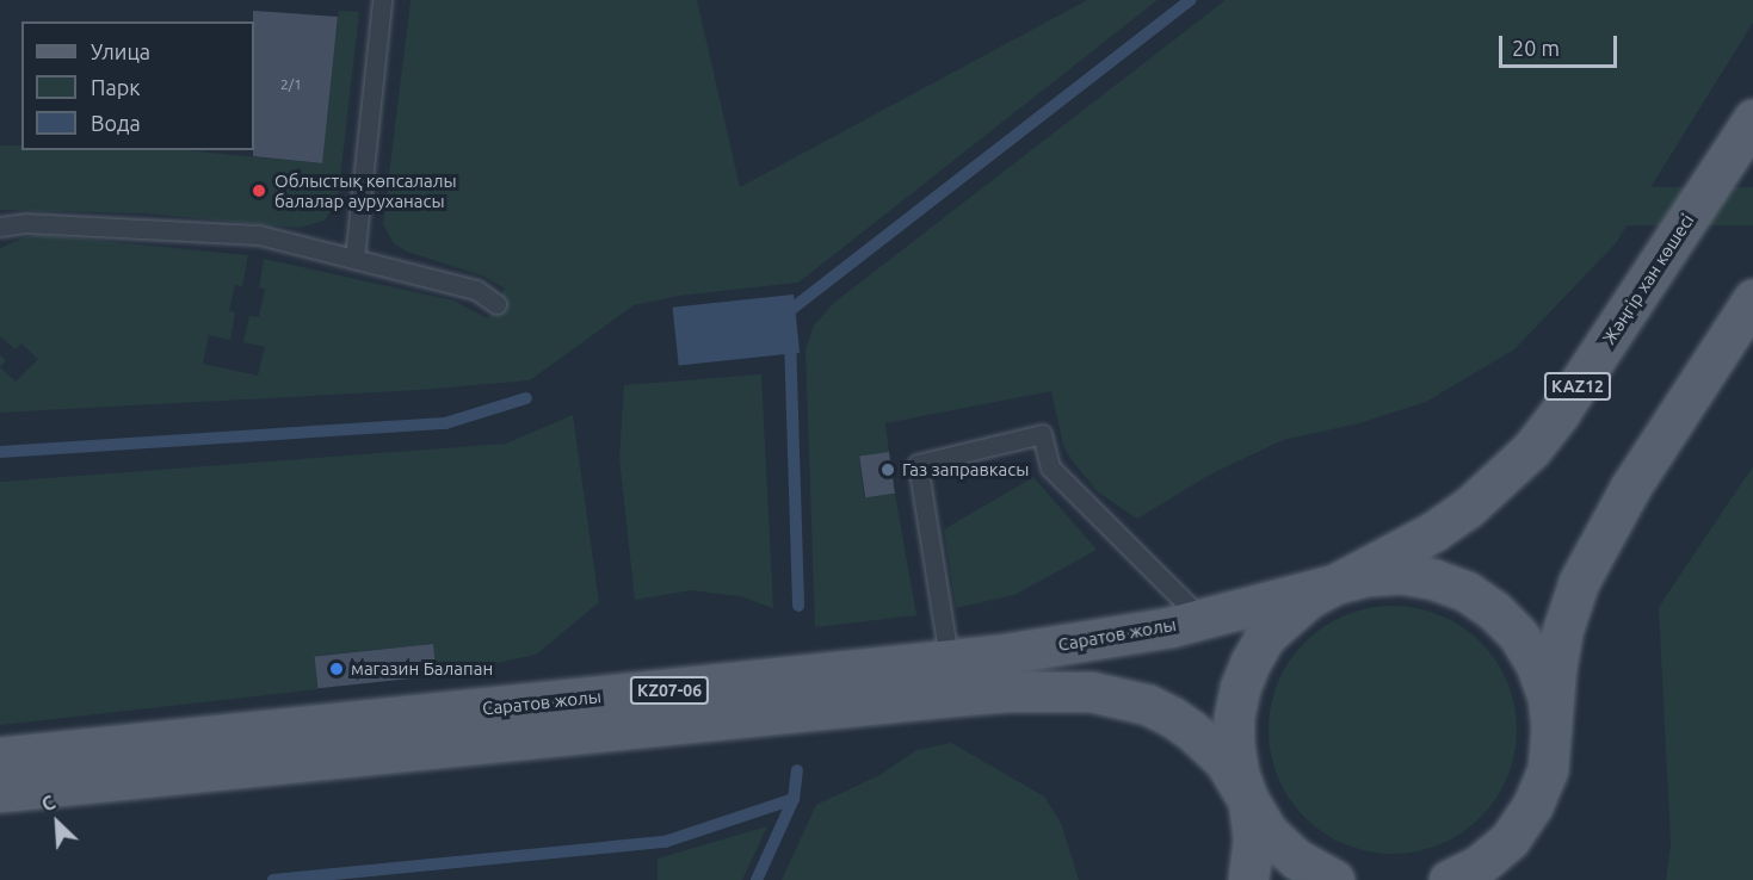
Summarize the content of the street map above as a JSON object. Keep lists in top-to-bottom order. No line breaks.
{"streets":{"main road":["Жәңгір хан көшесі","KAZ12","Саратов жолы","KZ07-06"]},"crossings":[["Жәңгір хан көшесі","Саратов жолы"]],"places":["Облыстық көпсалалы балалар ауруханасы","Газ заправкасы","магазин Балапан"],"house_numbers":["2/1"],"legend":["Улица","Парк","Вода"],"scale_bar":"20 m","north":"top left"}
